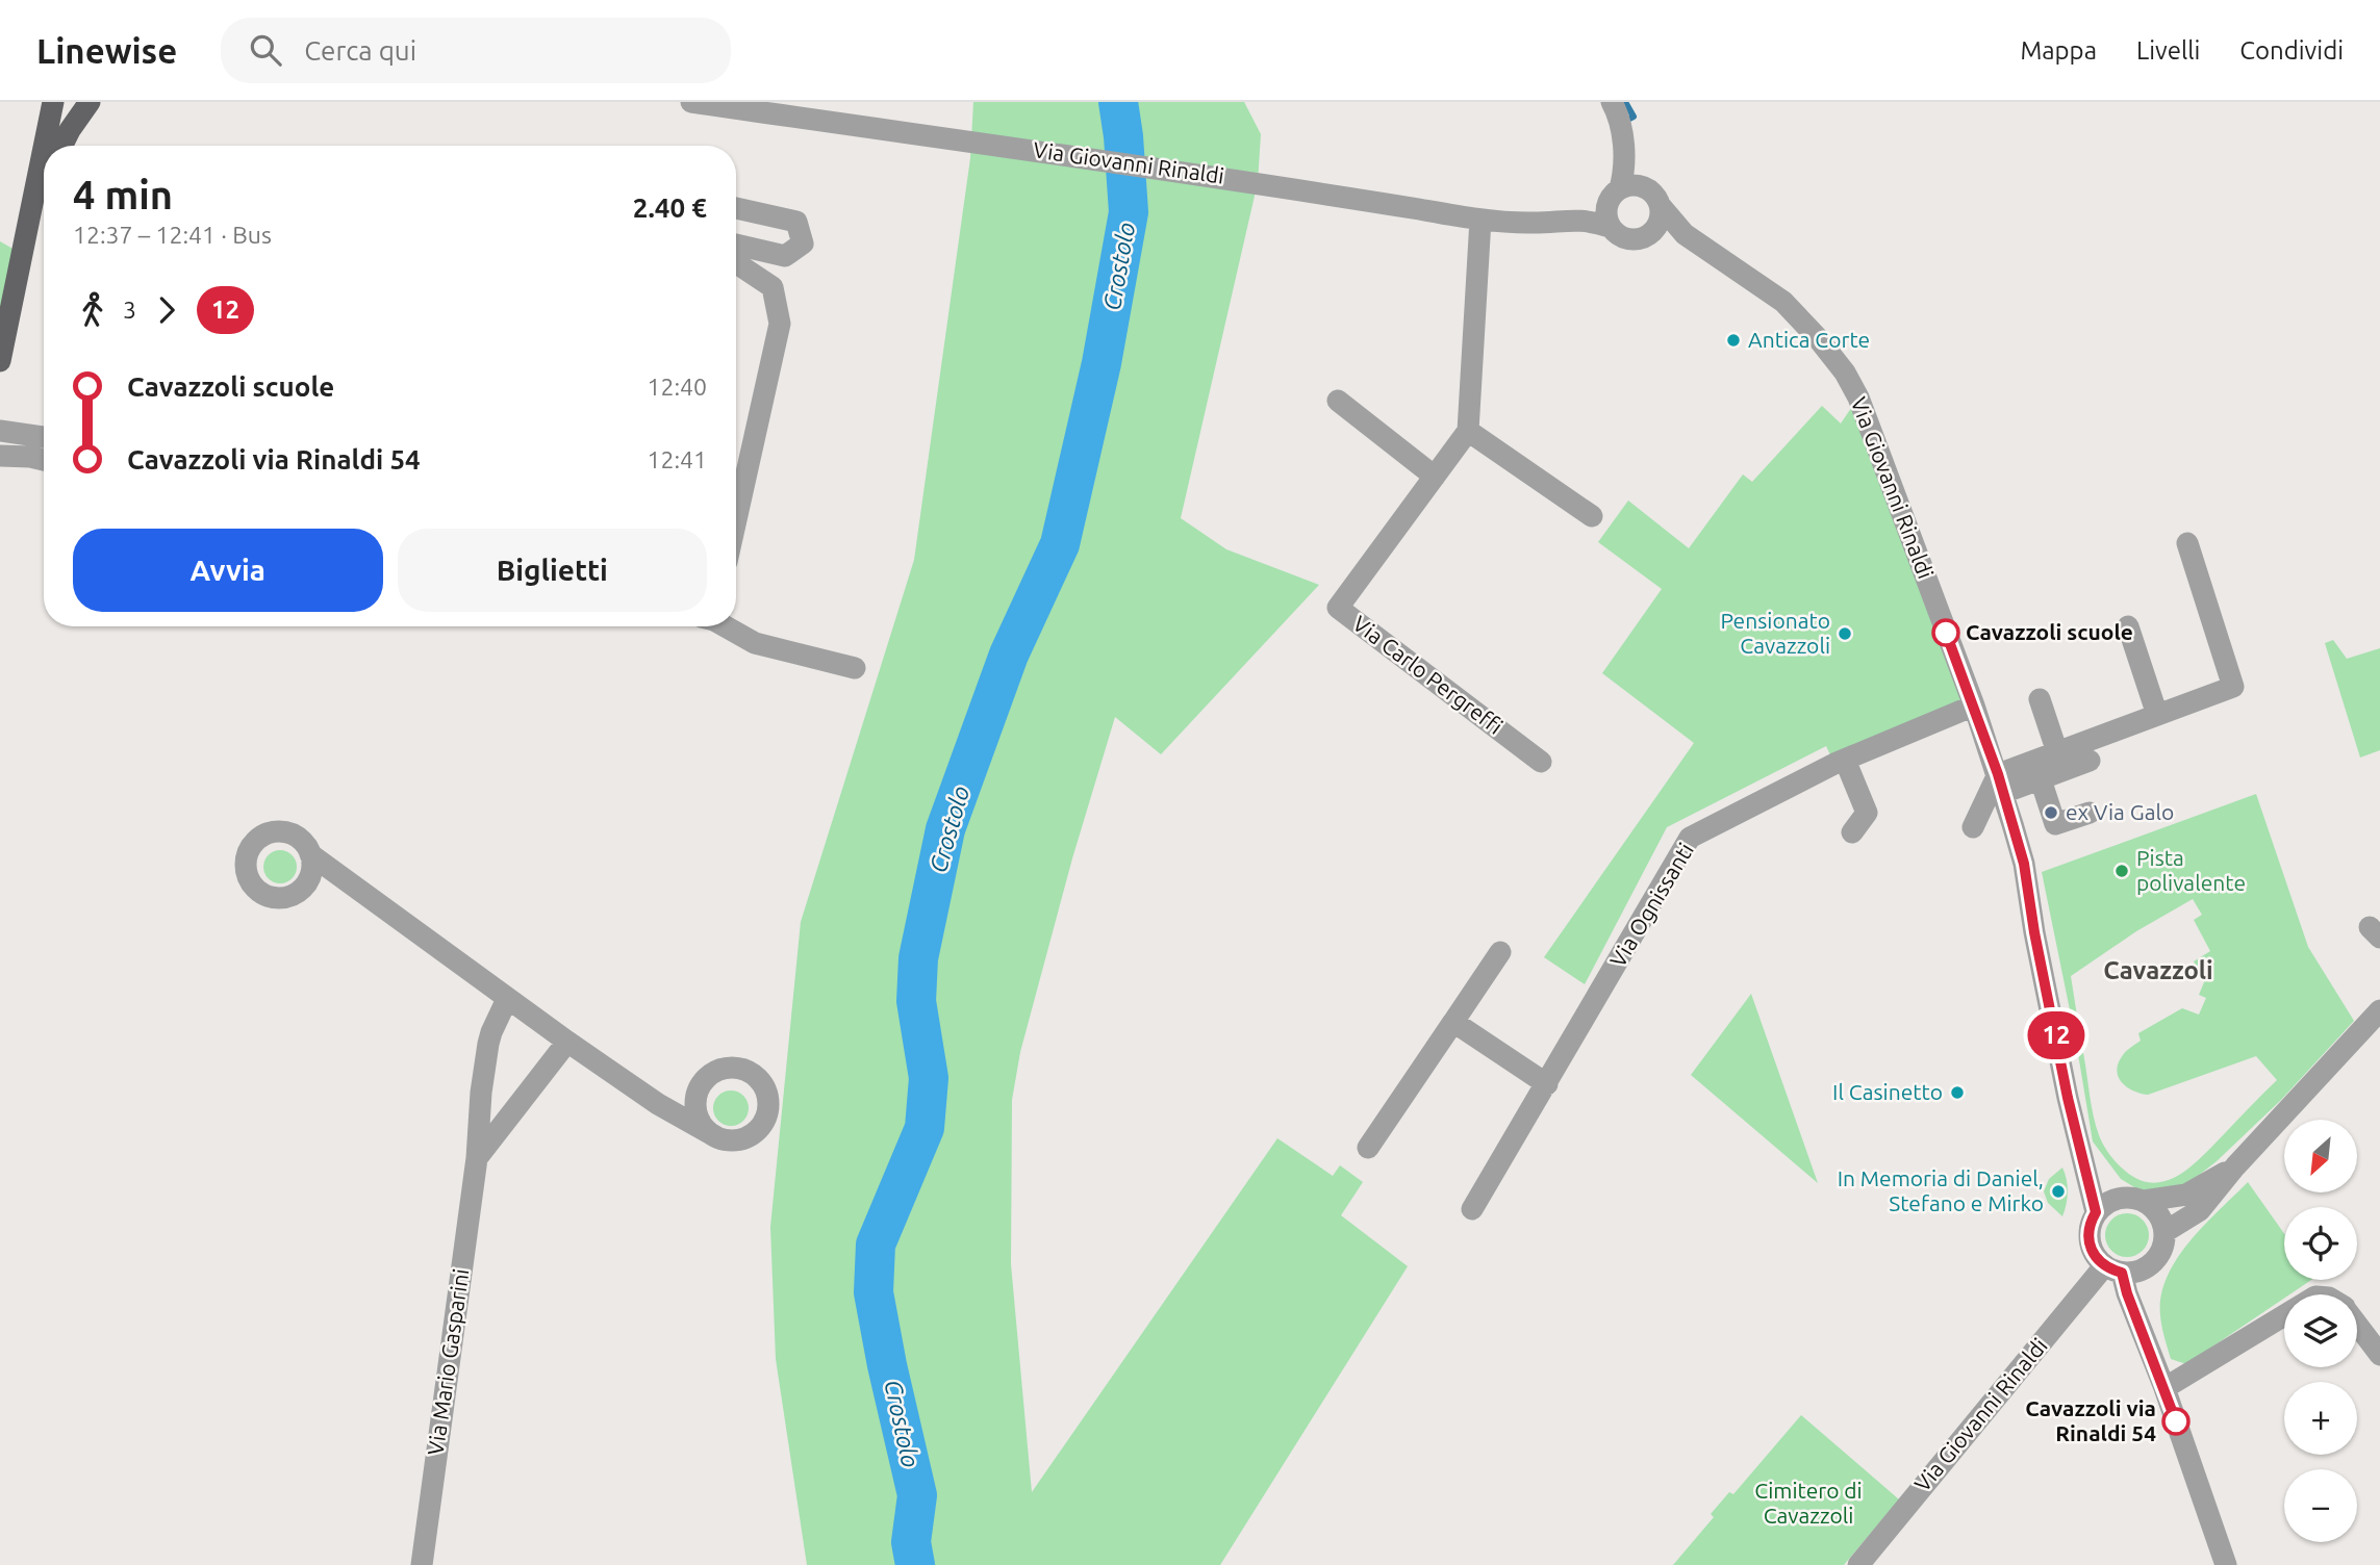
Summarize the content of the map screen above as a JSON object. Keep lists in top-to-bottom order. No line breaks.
{"streets":{"street":["Via Giovanni Rinaldi","Via Carlo Pergreffi","Via Ognissanti","Via Mario Gasparini"]},"crossings":[["Via Giovanni Rinaldi","Via Ognissanti"]],"districts":["Cavazzoli"],"water":["Crostolo"],"parks":["Cimitero di Cavazzoli"],"places":["Antica Corte","Cavazzoli scuole","Pensionato Cavazzoli","ex Via Galo","Pista polivalente","Il Casinetto","In Memoria di Daniel, Stefano e Mirko","Cavazzoli via Rinaldi 54"],"lines":["bus line 12"],"north":"bottom left","page":{"header":"Linewise","search":"Cerca qui","nav":["Mappa","Livelli","Condividi"],"on_map":"12","heading":["4 min","12:37 – 12:41 · Bus","2.40 €"],"legs":["3","12"],"list":[{"name":"Cavazzoli scuole","value":"12:40"},{"name":"Cavazzoli via Rinaldi 54","value":"12:41"}],"buttons":["Avvia","Biglietti"],"map_buttons":["+","−"]}}
